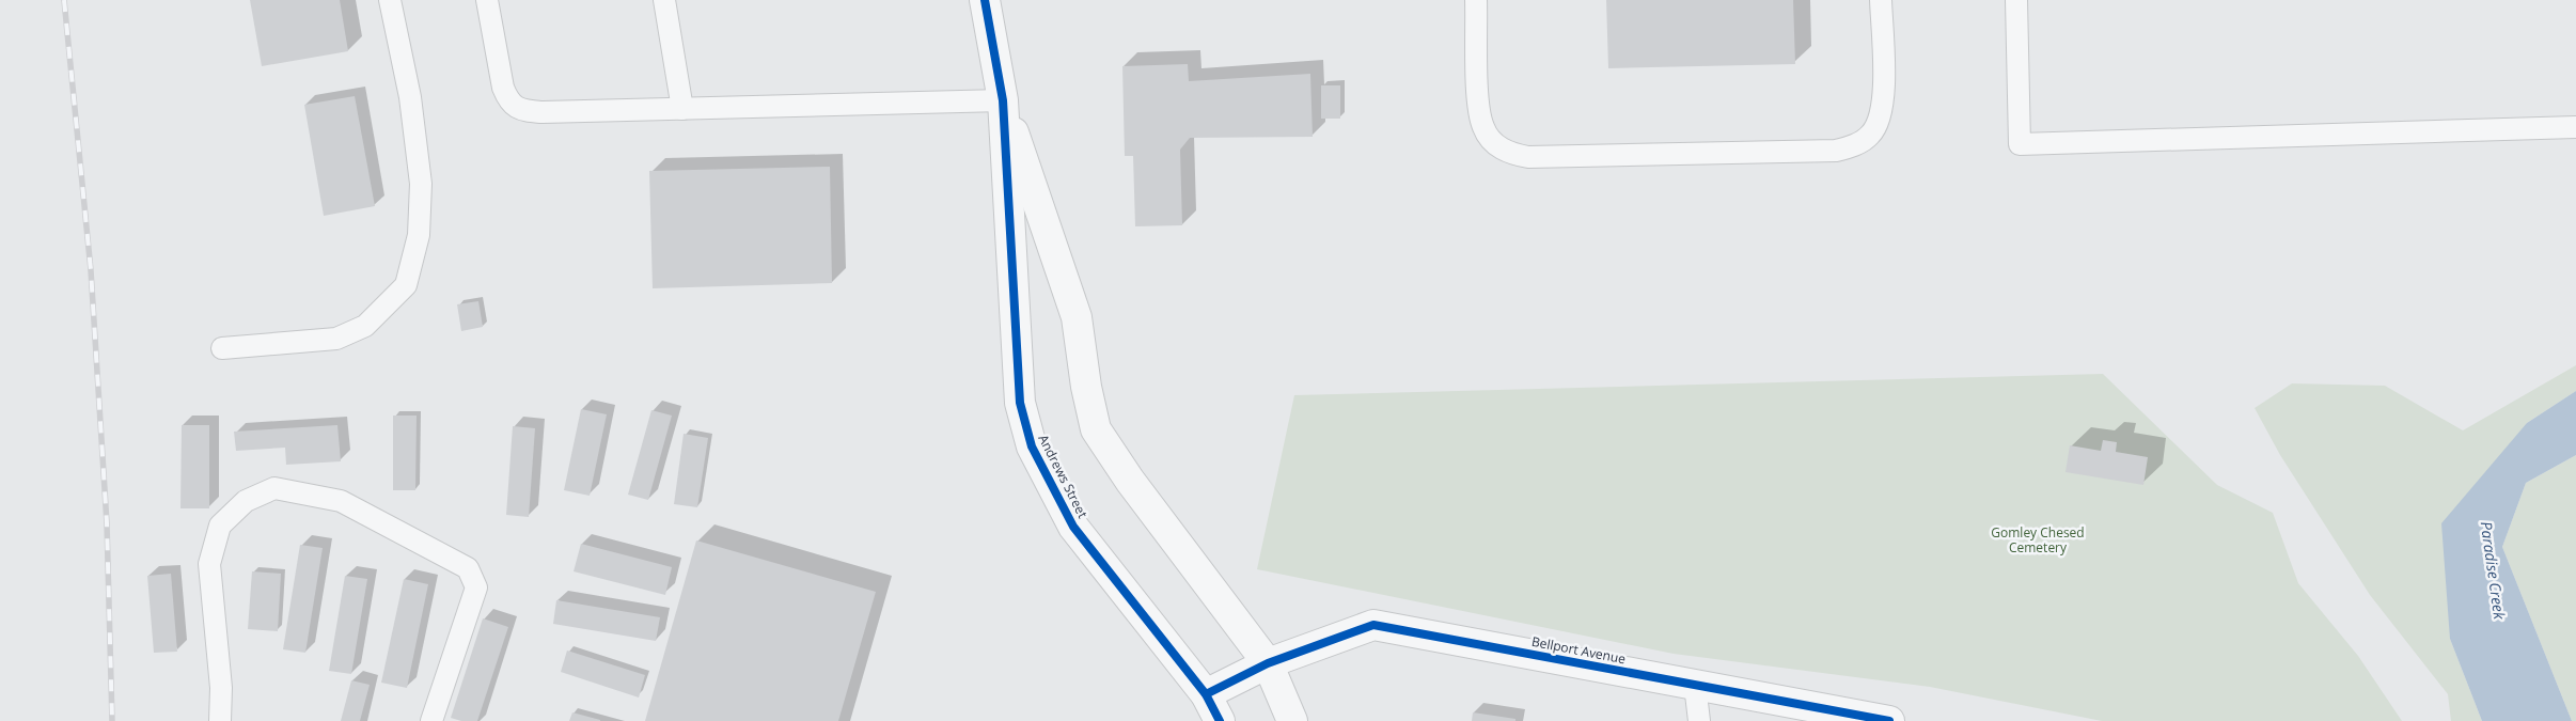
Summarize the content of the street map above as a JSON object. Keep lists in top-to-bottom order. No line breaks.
{"streets":{"street":["Andrews Street","Bellport Avenue"]},"crossings":[["Andrews Street","Bellport Avenue"]],"water":["Paradise Creek"],"parks":["Gomley Chesed Cemetery"]}
